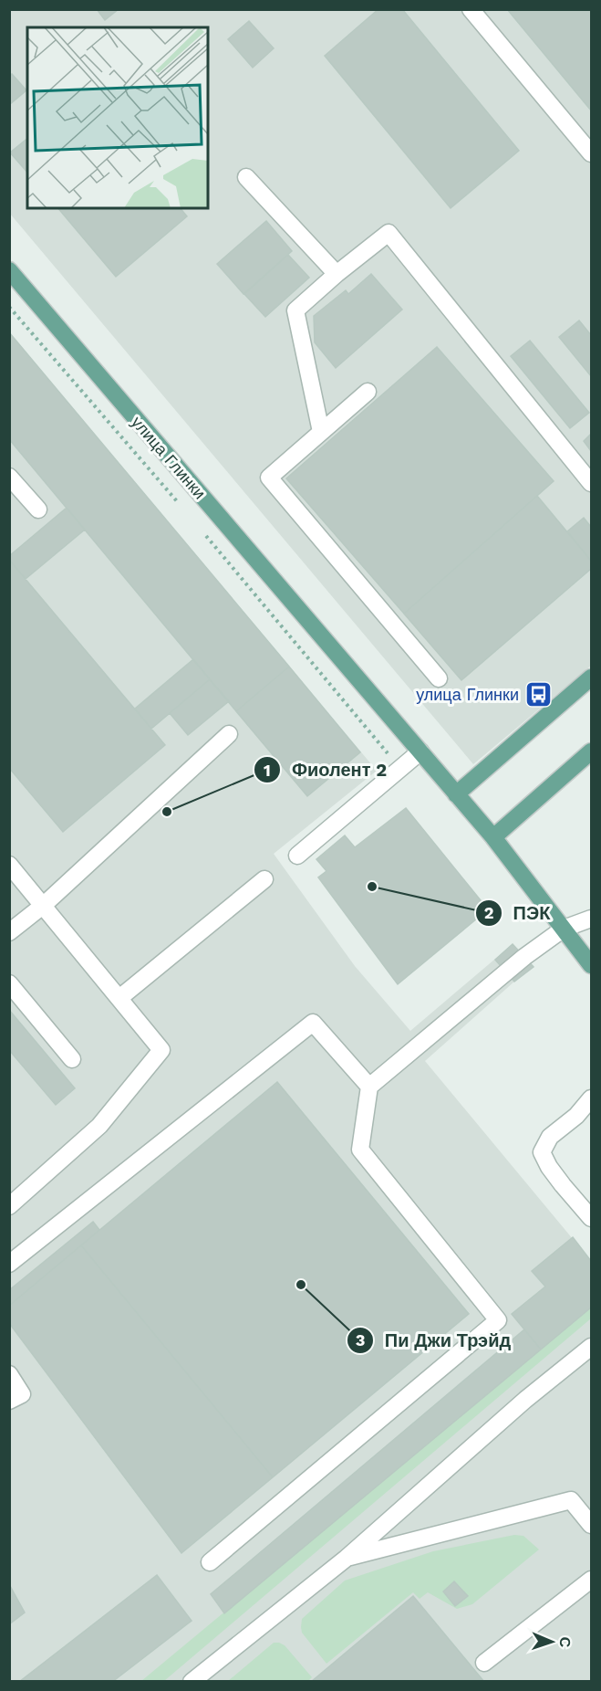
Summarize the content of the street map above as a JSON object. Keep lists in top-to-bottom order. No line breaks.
{"streets":{"main road":["улица Глинки"]},"places":{"bus stop":["улица Глинки"],"other":["Фиолент 2","ПЭК","Пи Джи Трэйд"]},"north":"right"}
